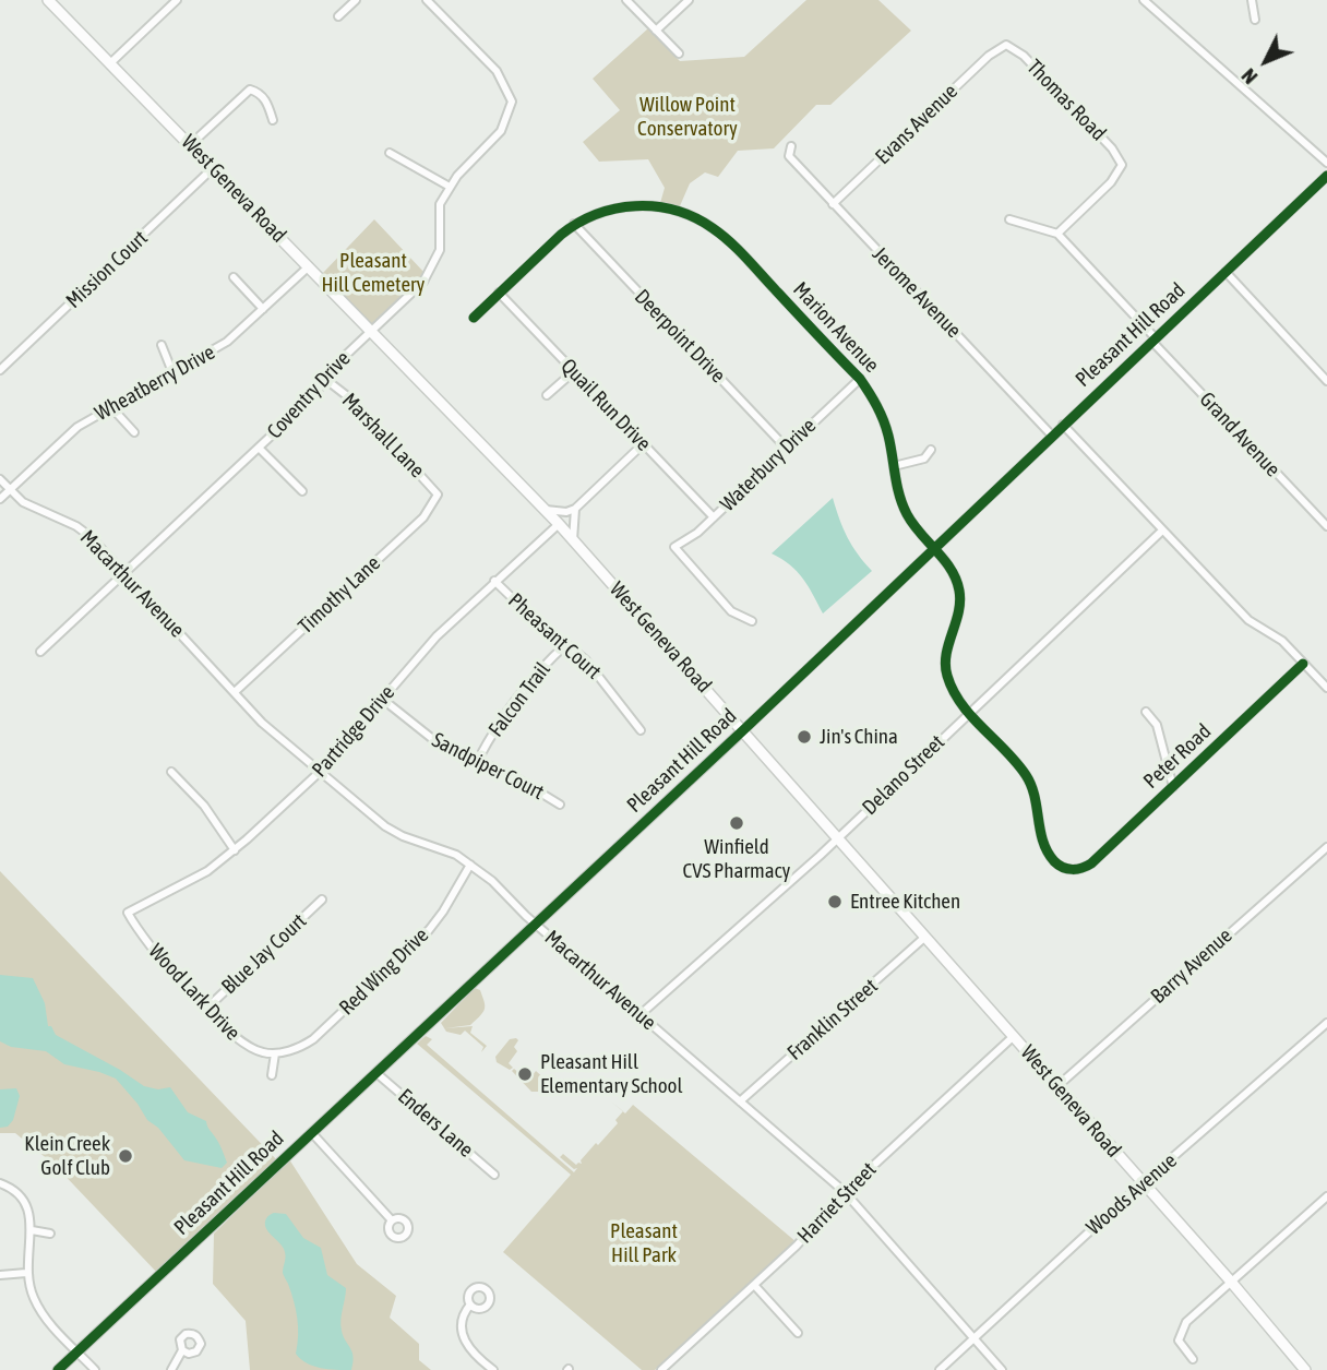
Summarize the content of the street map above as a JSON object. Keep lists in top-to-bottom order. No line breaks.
{"streets":{"main road":["West Geneva Road"],"street":["Thomas Road","Evans Avenue","Mission Court","Jerome Avenue","Marion Avenue","Pleasant Hill Road","Deerpoint Drive","Wheatberry Drive","Coventry Drive","Quail Run Drive","Grand Avenue","Marshall Lane","Waterbury Drive","Macarthur Avenue","Timothy Lane","Pheasant Court","Falcon Trail","Partridge Drive","Peter Road","Sandpiper Court","Delano Street","Blue Jay Court","Barry Avenue","Red Wing Drive","Wood Lark Drive","Franklin Street","Enders Lane","Woods Avenue","Harriet Street"]},"crossings":[["Thomas Road","Evans Avenue"],["Thomas Road","Grand Avenue"],["Evans Avenue","Jerome Avenue"],["West Geneva Road","Mission Court"],["West Geneva Road","Pleasant Hill Road"],["West Geneva Road","Wheatberry Drive"],["West Geneva Road","Coventry Drive"],["West Geneva Road","Partridge Drive"],["West Geneva Road","Delano Street"],["West Geneva Road","Barry Avenue"],["West Geneva Road","Franklin Street"],["West Geneva Road","Woods Avenue"],["West Geneva Road","Harriet Street"],["Jerome Avenue","Pleasant Hill Road"],["Marion Avenue","Pleasant Hill Road"],["Marion Avenue","Deerpoint Drive"],["Marion Avenue","Quail Run Drive"],["Marion Avenue","Waterbury Drive"],["Marion Avenue","Peter Road"],["Marion Avenue","Delano Street"],["Pleasant Hill Road","Grand Avenue"],["Pleasant Hill Road","Macarthur Avenue"],["Pleasant Hill Road","Enders Lane"],["Deerpoint Drive","Waterbury Drive"],["Wheatberry Drive","Macarthur Avenue"],["Coventry Drive","Marshall Lane"],["Coventry Drive","Macarthur Avenue"],["Quail Run Drive","Waterbury Drive"],["Marshall Lane","Timothy Lane"],["Macarthur Avenue","Timothy Lane"],["Macarthur Avenue","Partridge Drive"],["Macarthur Avenue","Delano Street"],["Macarthur Avenue","Red Wing Drive"],["Macarthur Avenue","Franklin Street"],["Macarthur Avenue","Woods Avenue"],["Macarthur Avenue","Harriet Street"],["Pheasant Court","Falcon Trail"],["Pheasant Court","Partridge Drive"],["Falcon Trail","Sandpiper Court"],["Partridge Drive","Sandpiper Court"],["Partridge Drive","Wood Lark Drive"],["Blue Jay Court","Wood Lark Drive"],["Red Wing Drive","Wood Lark Drive"]],"parks":["Willow Point Conservatory","Pleasant Hill Cemetery","Pleasant Hill Park"],"places":["Jin's China","Winfield CVS Pharmacy","Entree Kitchen","Pleasant Hill Elementary School","Klein Creek Golf Club"],"north":"bottom left"}
